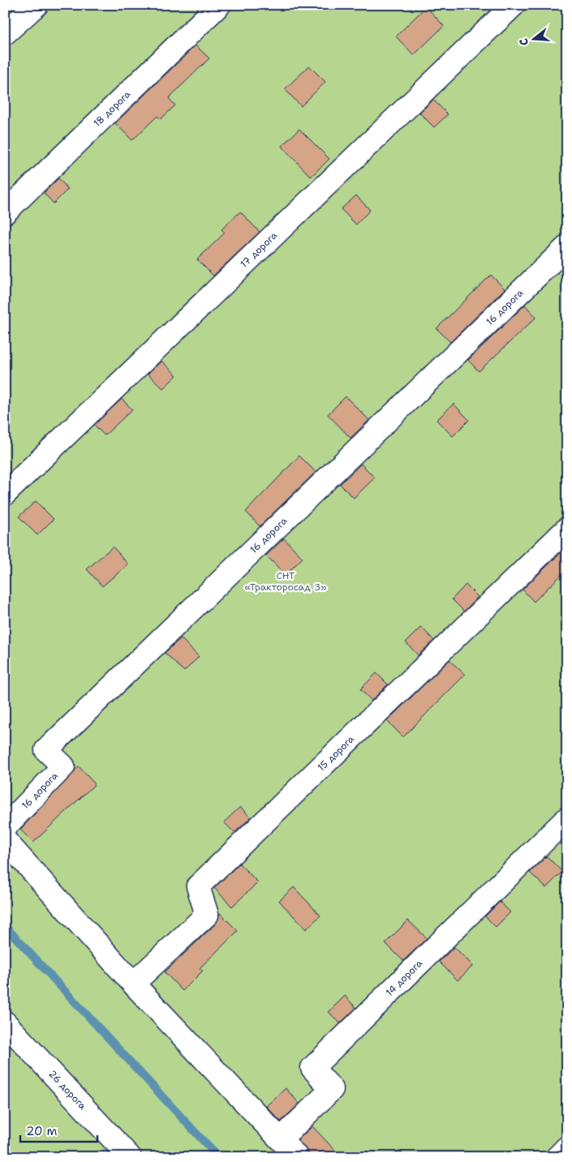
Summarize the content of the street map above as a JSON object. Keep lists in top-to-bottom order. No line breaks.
{"streets":{"street":["18 дорога","17 дорога","16 дорога","15 дорога","14 дорога","26 дорога"]},"parks":["СНТ «Тракторосад 3»"],"scale_bar":"20 m","north":"left"}
